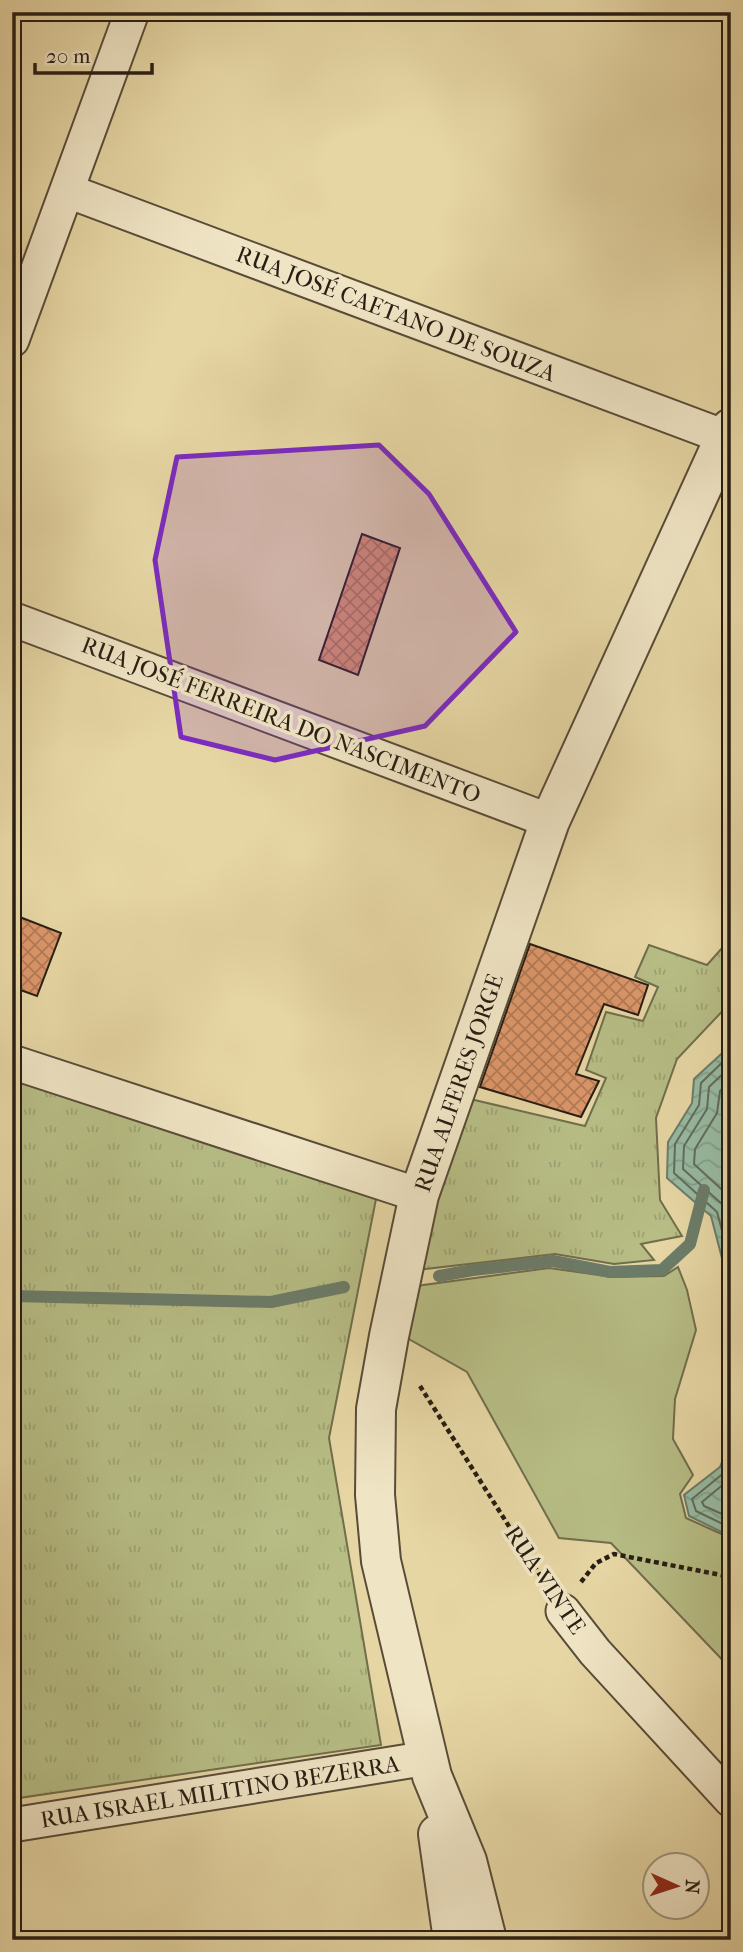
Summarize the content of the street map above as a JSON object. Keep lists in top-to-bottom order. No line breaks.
{"streets":{"street":["RUA JOSÉ CAETANO DE SOUZA","RUA JOSÉ FERREIRA DO NASCIMENTO","RUA ALFERES JORGE","RUA VINTE","RUA ISRAEL MILITINO BEZERRA"]},"crossings":[["RUA JOSÉ CAETANO DE SOUZA","RUA ALFERES JORGE"],["RUA JOSÉ FERREIRA DO NASCIMENTO","RUA ALFERES JORGE"],["RUA ALFERES JORGE","RUA VINTE"],["RUA ALFERES JORGE","RUA ISRAEL MILITINO BEZERRA"]],"scale_bar":"20 m","north":"right"}
